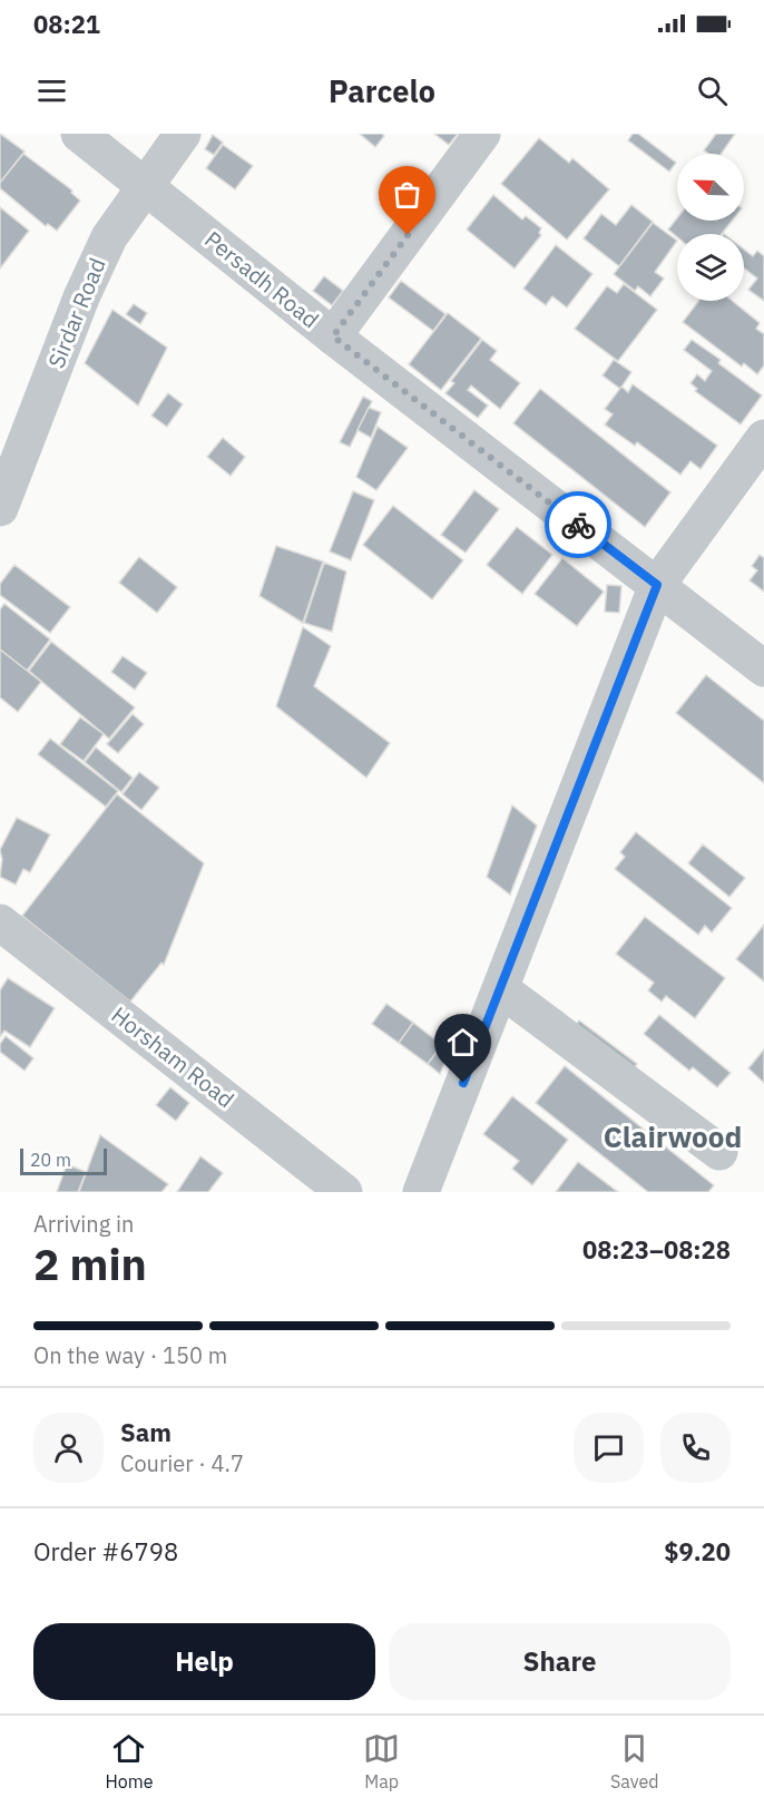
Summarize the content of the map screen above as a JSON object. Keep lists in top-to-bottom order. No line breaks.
{"streets":{"street":["Persadh Road","Sirdar Road","Horsham Road"]},"crossings":[["Persadh Road","Sirdar Road"]],"districts":["Clairwood"],"scale_bar":"20 m","north":"top left","page":{"status":"08:21","header":"Parcelo","scale":"20 m","heading":["2 min","Arriving in","08:23–08:28"],"panel":["Sam","Courier · 4.7","Order #6798","$9.20"],"bar":"On the way · 150 m","buttons":["Help","Share"],"tabs":["Home","Map","Saved"]}}
